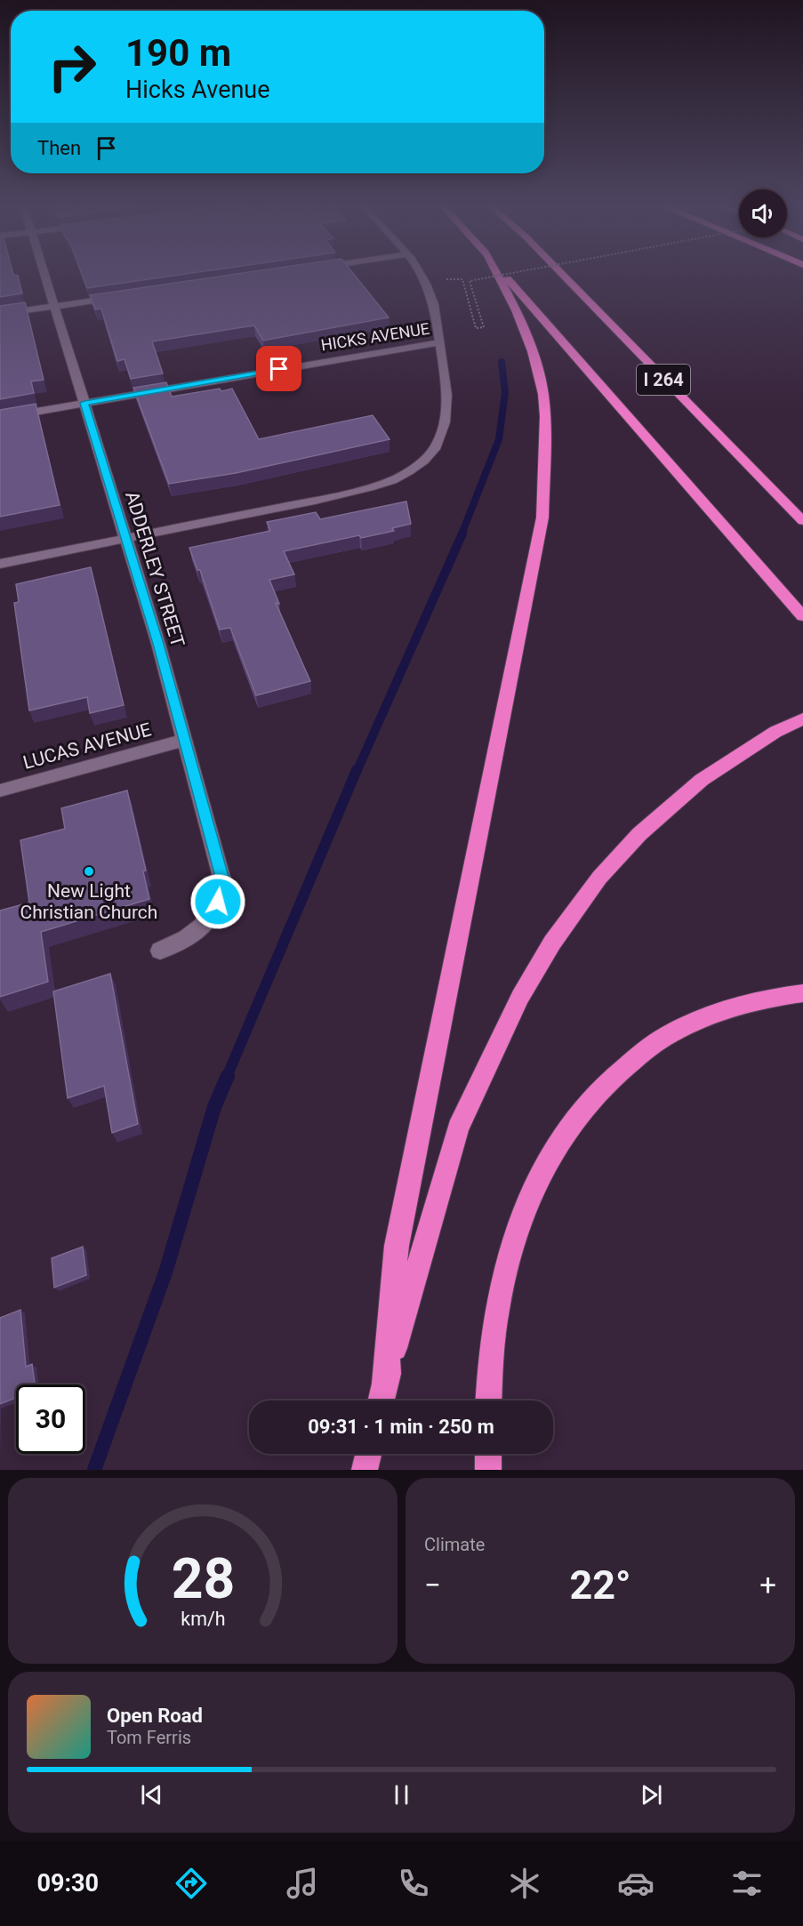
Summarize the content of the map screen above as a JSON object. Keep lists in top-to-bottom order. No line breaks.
{"streets":{"highway":["I 264"],"street":["HICKS AVENUE","ADDERLEY STREET","LUCAS AVENUE"]},"crossings":[["HICKS AVENUE","ADDERLEY STREET"],["ADDERLEY STREET","LUCAS AVENUE"]],"places":["New Light Christian Church"],"page":{"turn":["190 m","Hicks Avenue"],"then":"Then","limit":"30","trip":"09:31 · 1 min · 250 m","tile":"Climate","heat":["−","22°","+"],"song":["Open Road","Tom Ferris"],"tabs":"09:30","gauge":["28","km/h"]}}
